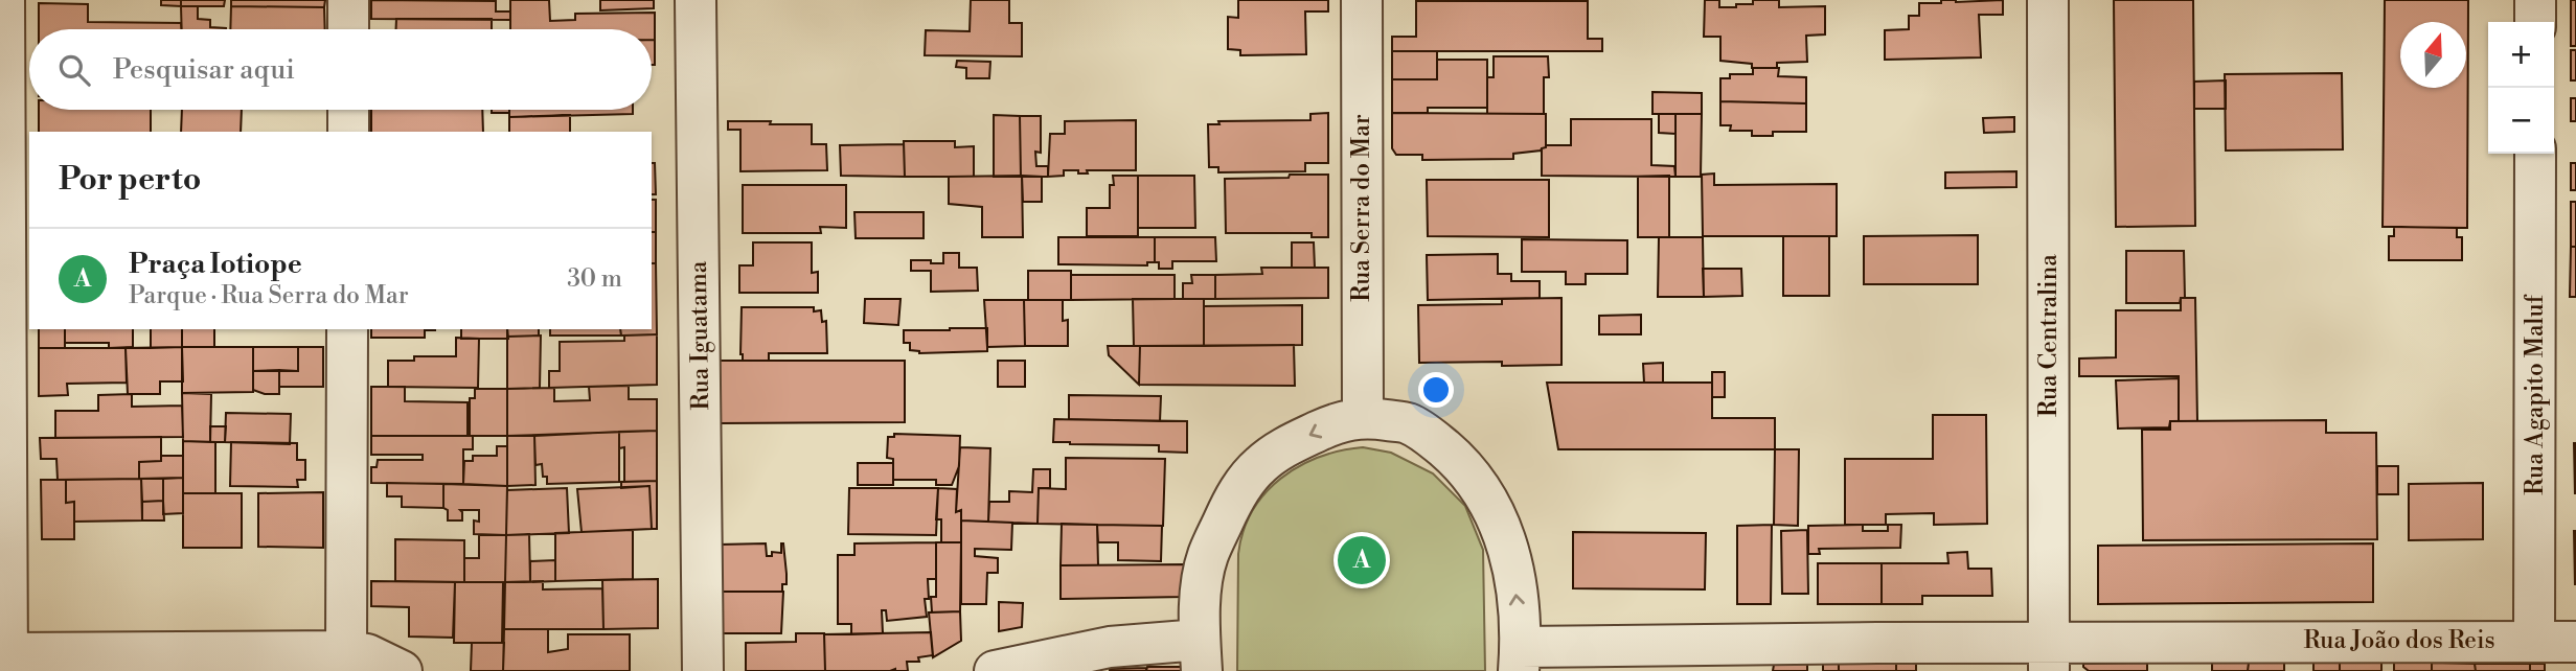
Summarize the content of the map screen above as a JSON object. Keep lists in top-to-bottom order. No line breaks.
{"streets":{"street":["Rua Serra do Mar","Rua Iguatama","Rua Centralina","Rua Agapito Maluf","Rua João dos Reis"]},"crossings":[["Rua Centralina","Rua João dos Reis"],["Rua Agapito Maluf","Rua João dos Reis"]],"north":"top","page":{"map_buttons":["+","−"],"search":"Pesquisar aqui","heading":"Por perto","list":[{"mark":"A","name":"Praça Iotiope","note":"Parque · Rua Serra do Mar","value":"30 m"}],"pins":"A"}}
